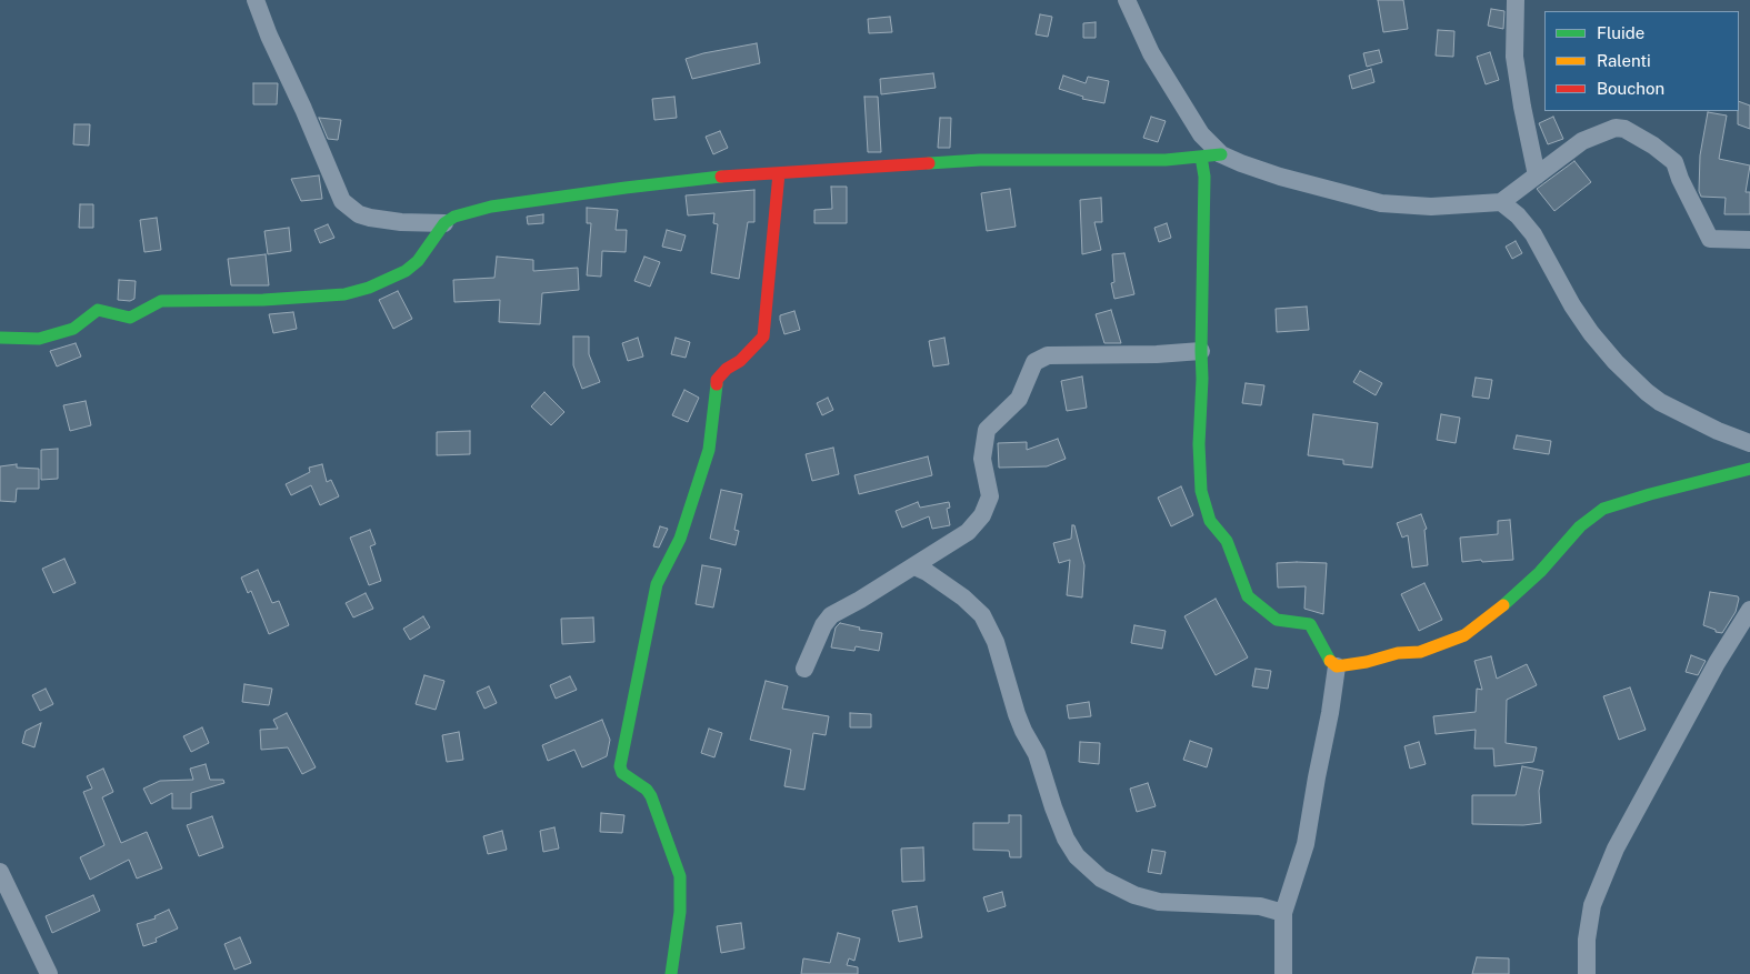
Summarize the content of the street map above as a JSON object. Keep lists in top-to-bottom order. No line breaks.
{"legend":["Fluide","Ralenti","Bouchon"]}
